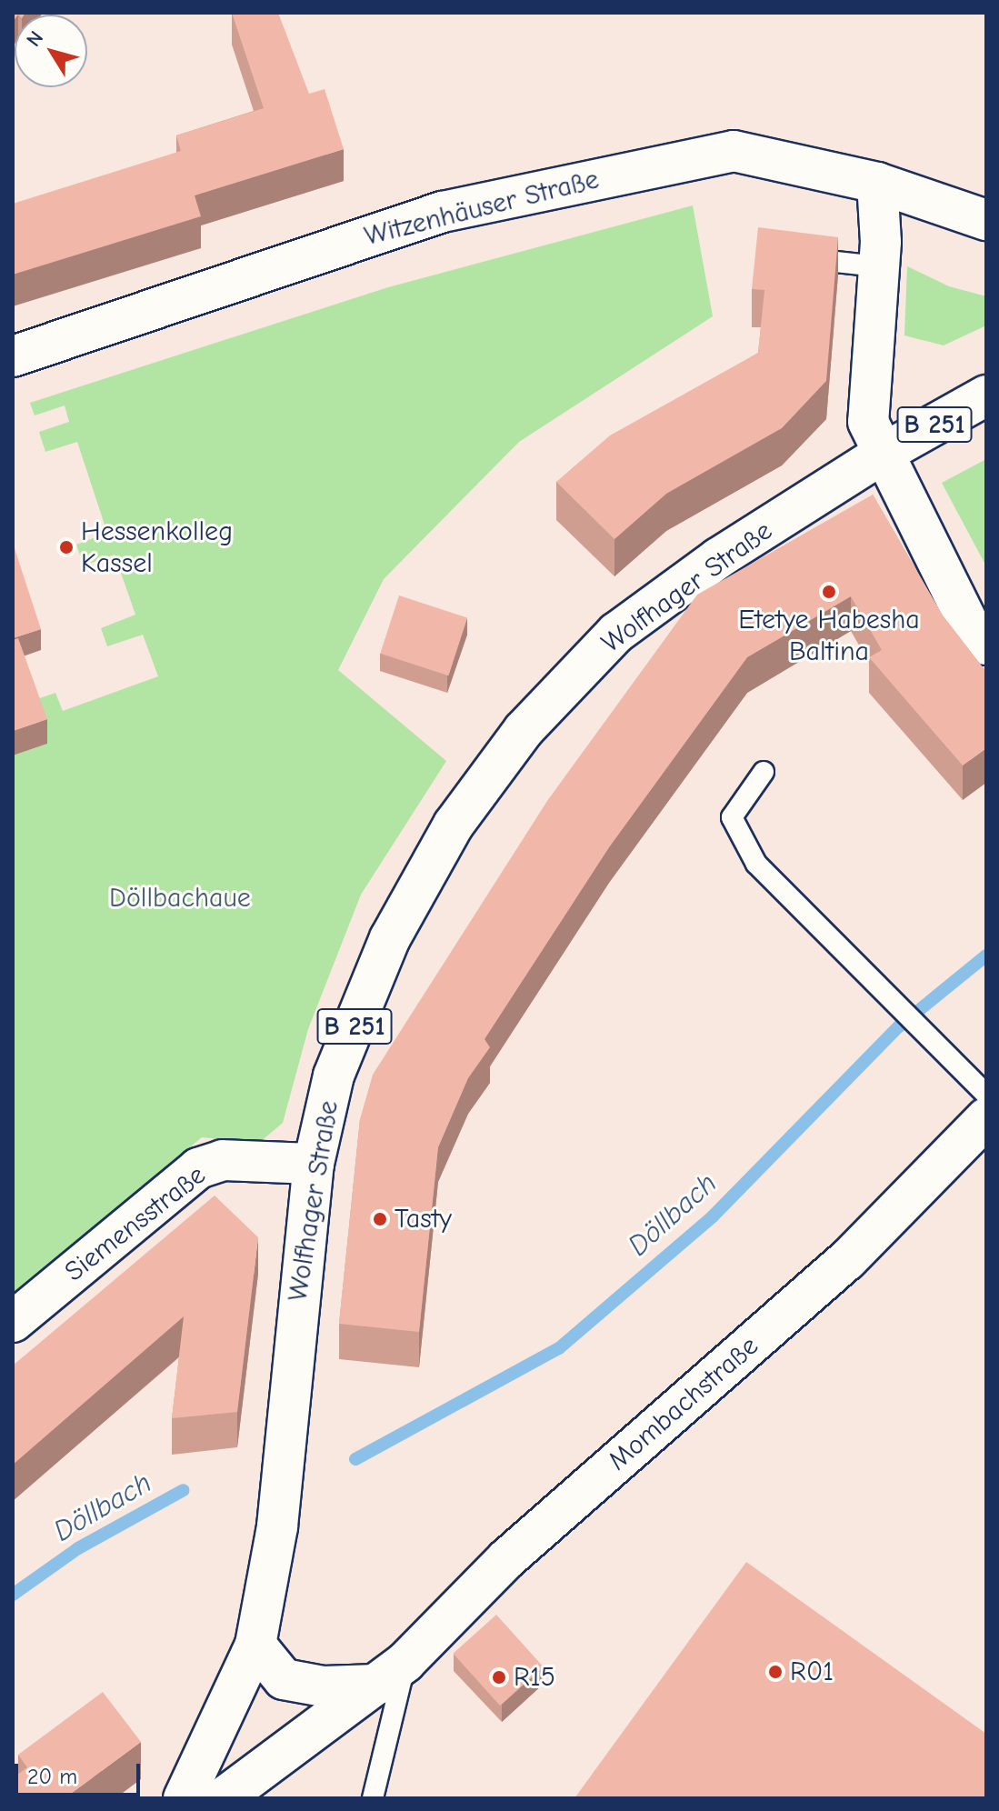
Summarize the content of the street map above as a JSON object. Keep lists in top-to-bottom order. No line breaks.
{"streets":{"street":["Witzenhäuser Straße","B 251","Wolfhager Straße","Siemensstraße","Mombachstraße"]},"crossings":[["Wolfhager Straße","Siemensstraße"]],"water":["Döllbach"],"parks":["Döllbachaue"],"places":["Hessenkolleg Kassel","Etetye Habesha Baltina","Tasty","R01","R15"],"scale_bar":"20 m","north":"top left"}
